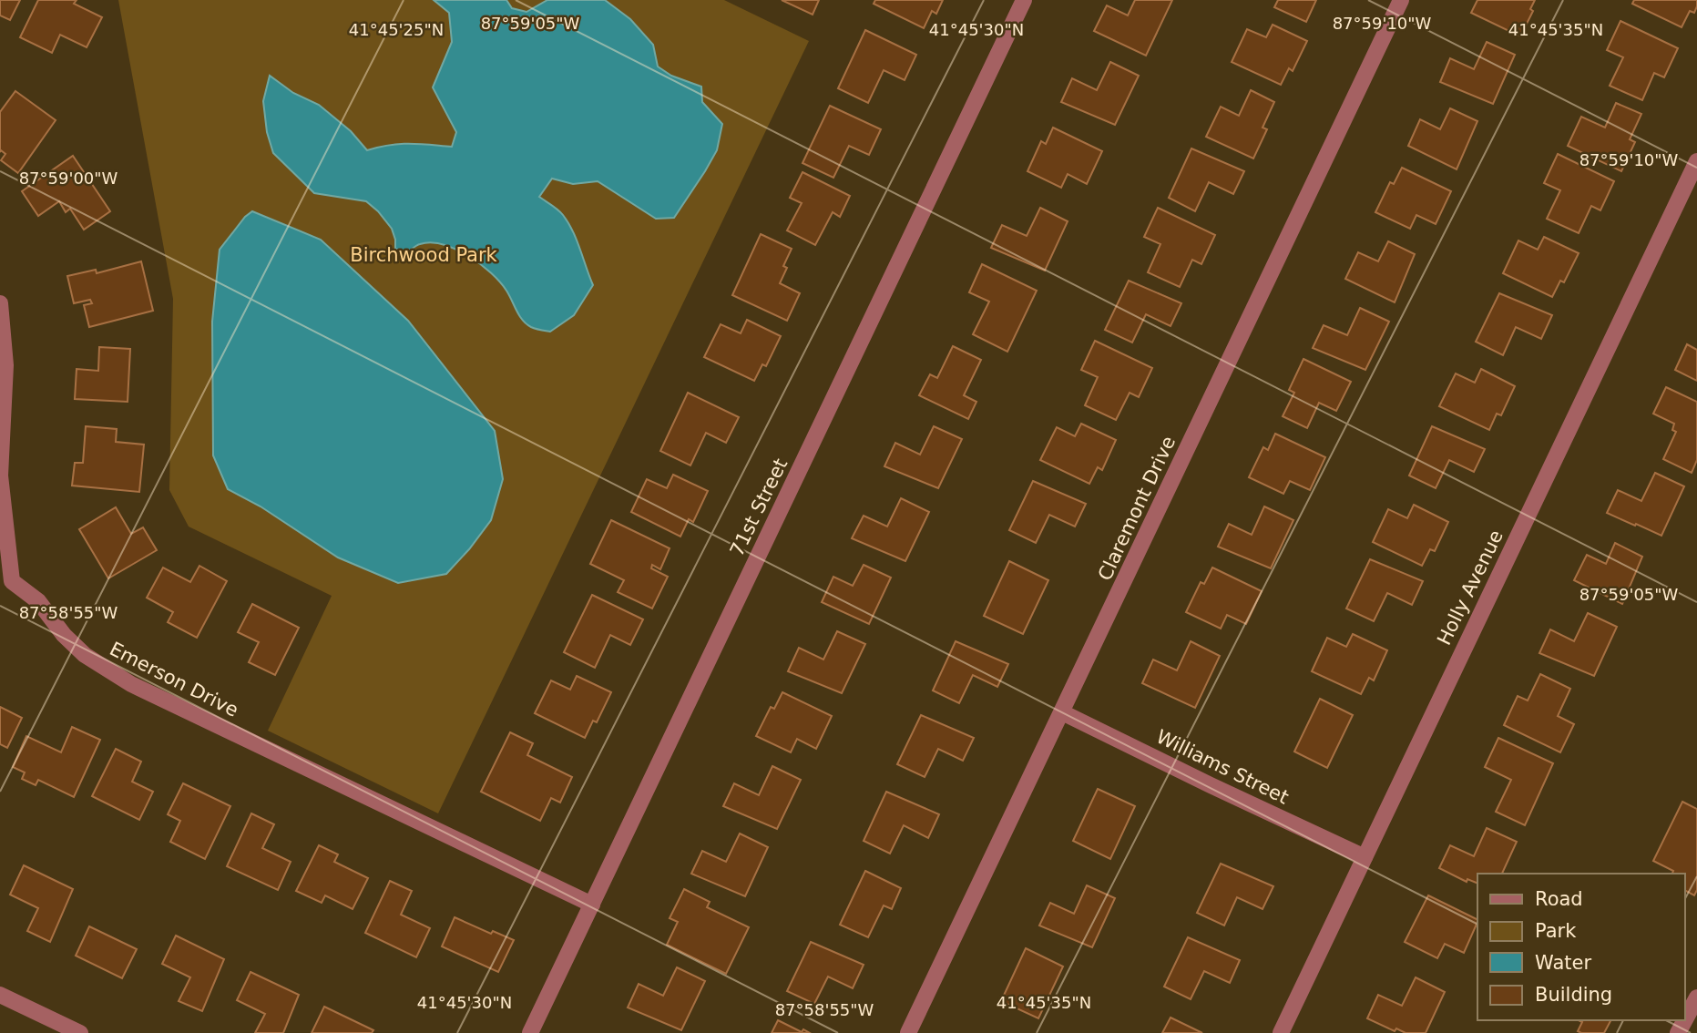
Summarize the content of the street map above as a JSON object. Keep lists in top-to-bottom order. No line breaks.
{"streets":{"street":["71st Street","Claremont Drive","Holly Avenue","Emerson Drive","Williams Street"]},"crossings":[["71st Street","Emerson Drive"],["Claremont Drive","Williams Street"],["Holly Avenue","Williams Street"]],"parks":["Birchwood Park"],"legend":["Road","Park","Water","Building"],"coordinates":["87°59'05\"W","87°59'10\"W","41°45'25\"N","41°45'30\"N","41°45'35\"N","87°59'00\"W","87°58'55\"W"]}
